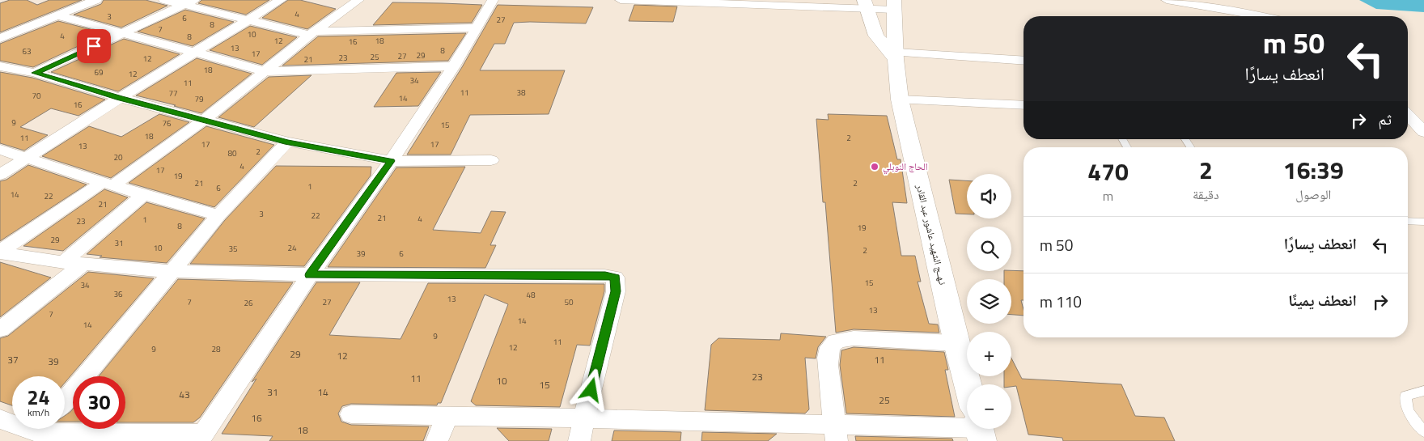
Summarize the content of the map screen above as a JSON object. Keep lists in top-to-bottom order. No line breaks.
{"streets":{"main road":["نـهــج الشهيد عاشور عبد القادر"]},"places":["الحاج النوبلي"],"house_numbers":["4","3","6","27","8","7","10","4","8","12","18","16","13","8","63","17","29","27","25","23","12","21","18","69","12","34","11","11","38","77","70","14","79","16","9","76","15","18","11","2","17","17","13","2","80","20","4","17","19","21","2","1","6","14","22","21","3","22","21","4","1","23","8","19","29","31","10","24","35","2","39","6","15","34","36","48","13","7","27","50","26","13","7","14","14","9","11","12","9","28","29","12","37","11","39","23","11","10","15","31","14","43","25","16","18"],"page":{"turn":["50 m","انعطف يسارًا"],"then":"ثم","eta":["16:39","الوصول","2","دقيقة","470","m"],"map_buttons":["+","−"],"list":[{"name":"انعطف يسارًا","value":"50 m"},{"name":"انعطف يمينًا","value":"110 m"}],"speed":"24 km/h","limit":"30"}}
